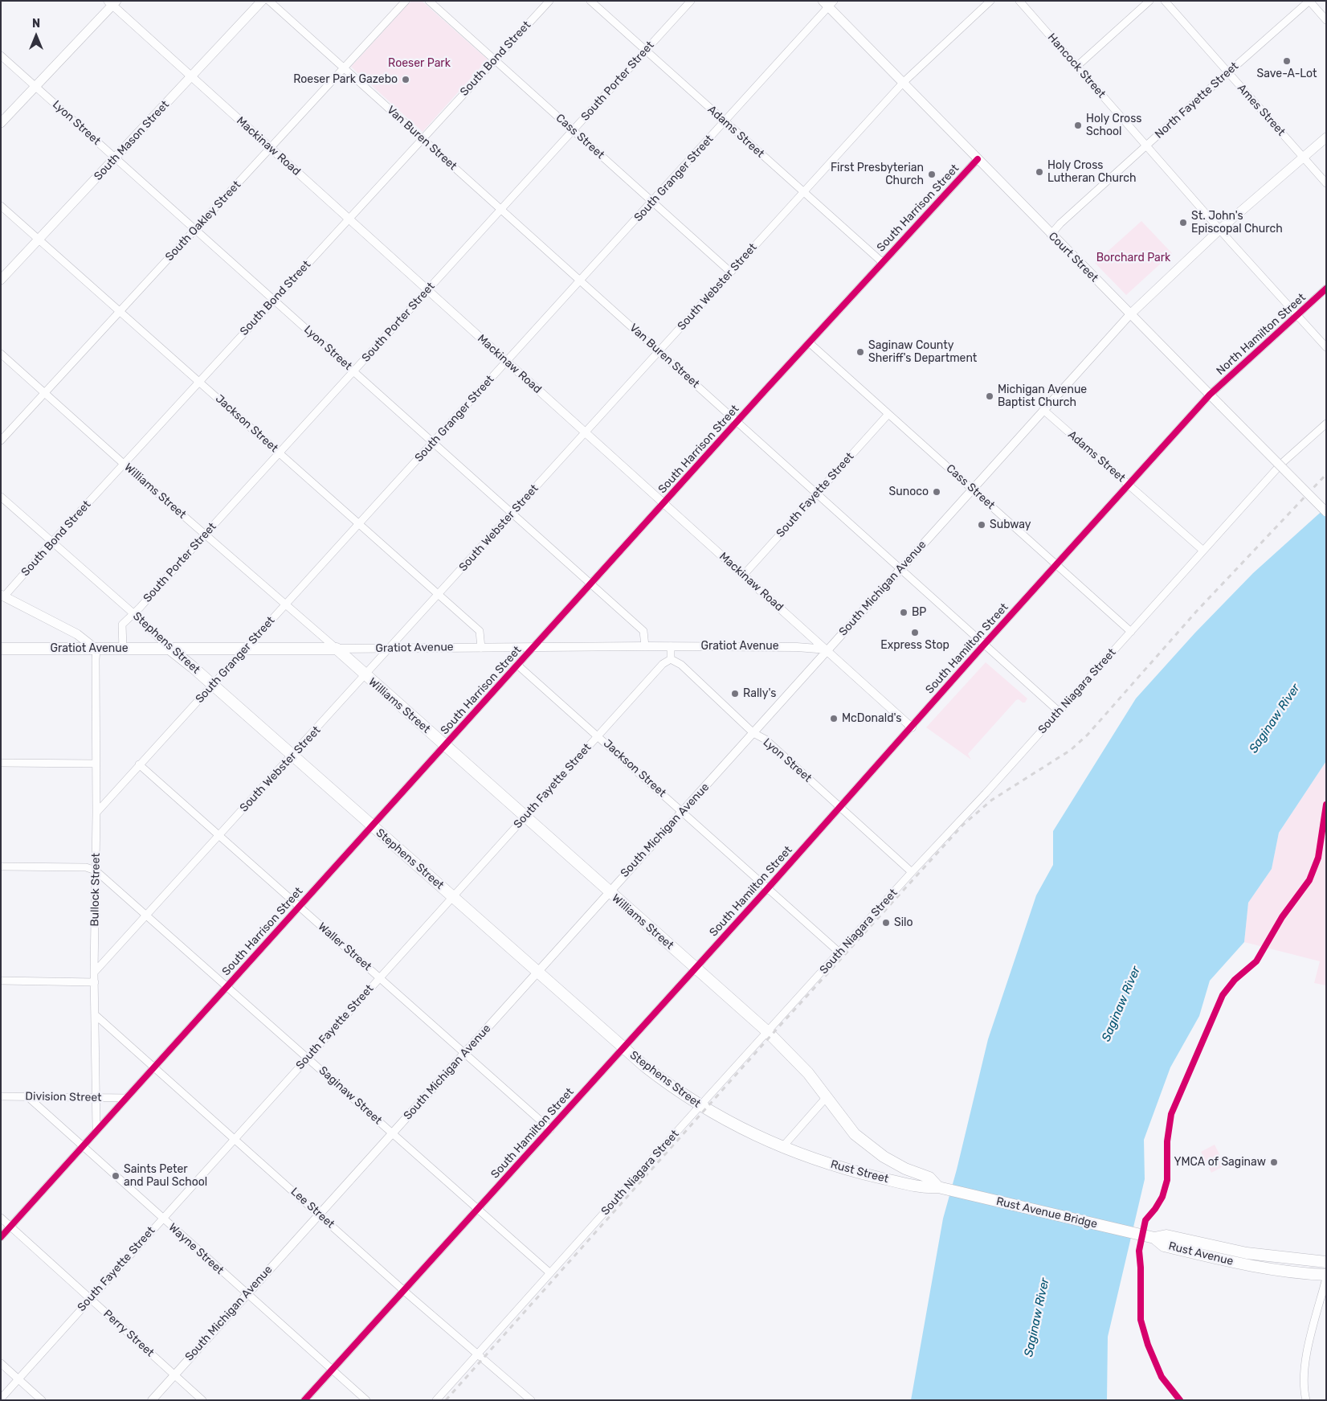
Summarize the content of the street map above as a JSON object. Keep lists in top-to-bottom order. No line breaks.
{"streets":{"highway":["Williams Street","Stephens Street","Gratiot Avenue","Rust Street","Rust Avenue Bridge","Rust Avenue"],"main road":["South Mason Street","Court Street"],"street":["South Bond Street","Hancock Street","South Porter Street","North Fayette Street","Ames Street","Lyon Street","Adams Street","Cass Street","Van Buren Street","Mackinaw Road","South Granger Street","South Harrison Street","South Oakley Street","South Webster Street","North Hamilton Street","Jackson Street","South Fayette Street","South Michigan Avenue","South Hamilton Street","South Niagara Street","Bullock Street","Waller Street","Saginaw Street","Division Street","Lee Street","Wayne Street","Perry Street"]},"crossings":[["South Bond Street","Lyon Street"],["South Bond Street","Cass Street"],["South Bond Street","Van Buren Street"],["South Bond Street","Mackinaw Road"],["South Bond Street","Jackson Street"],["South Bond Street","Williams Street"],["South Bond Street","Stephens Street"],["Hancock Street","North Fayette Street"],["Hancock Street","North Hamilton Street"],["South Porter Street","Lyon Street"],["South Porter Street","Adams Street"],["South Porter Street","Cass Street"],["South Porter Street","Van Buren Street"],["South Porter Street","Mackinaw Road"],["South Porter Street","Jackson Street"],["South Porter Street","Williams Street"],["South Porter Street","Stephens Street"],["South Porter Street","Gratiot Avenue"],["North Fayette Street","Ames Street"],["North Fayette Street","Court Street"],["Lyon Street","South Mason Street"],["Lyon Street","South Granger Street"],["Lyon Street","South Harrison Street"],["Lyon Street","South Oakley Street"],["Lyon Street","South Webster Street"],["Lyon Street","South Fayette Street"],["Lyon Street","South Michigan Avenue"],["Lyon Street","Gratiot Avenue"],["Lyon Street","South Hamilton Street"],["Lyon Street","South Niagara Street"],["Adams Street","South Granger Street"],["Adams Street","South Harrison Street"],["Adams Street","South Webster Street"],["Adams Street","South Michigan Avenue"],["Adams Street","South Hamilton Street"],["Adams Street","South Niagara Street"],["Cass Street","South Granger Street"],["Cass Street","South Harrison Street"],["Cass Street","South Webster Street"],["Cass Street","South Fayette Street"],["Cass Street","South Michigan Avenue"],["Cass Street","South Hamilton Street"],["Cass Street","South Niagara Street"],["Van Buren Street","South Granger Street"],["Van Buren Street","South Harrison Street"],["Van Buren Street","South Oakley Street"],["Van Buren Street","South Webster Street"],["Van Buren Street","South Fayette Street"],["Van Buren Street","South Michigan Avenue"],["Van Buren Street","South Hamilton Street"],["Van Buren Street","South Niagara Street"],["South Mason Street","Mackinaw Road"],["South Mason Street","Jackson Street"],["Mackinaw Road","South Granger Street"],["Mackinaw Road","South Harrison Street"],["Mackinaw Road","South Oakley Street"],["Mackinaw Road","South Webster Street"],["Mackinaw Road","South Fayette Street"],["Mackinaw Road","South Michigan Avenue"],["Mackinaw Road","Gratiot Avenue"],["Mackinaw Road","South Hamilton Street"],["South Granger Street","Court Street"],["South Granger Street","Jackson Street"],["South Granger Street","Williams Street"],["South Granger Street","Stephens Street"],["South Granger Street","Gratiot Avenue"],["South Granger Street","Bullock Street"],["South Granger Street","Waller Street"],["South Harrison Street","Court Street"],["South Harrison Street","Jackson Street"],["South Harrison Street","Williams Street"],["South Harrison Street","Stephens Street"],["South Harrison Street","Gratiot Avenue"],["South Harrison Street","Bullock Street"],["South Harrison Street","Waller Street"],["South Harrison Street","Saginaw Street"],["South Harrison Street","Division Street"],["South Harrison Street","Lee Street"],["South Harrison Street","Wayne Street"],["South Harrison Street","Perry Street"],["South Oakley Street","Jackson Street"],["South Oakley Street","Williams Street"],["Court Street","South Webster Street"],["Court Street","North Hamilton Street"],["Court Street","South Michigan Avenue"],["Court Street","South Hamilton Street"],["South Webster Street","Jackson Street"],["South Webster Street","Williams Street"],["South Webster Street","Stephens Street"],["South Webster Street","Gratiot Avenue"],["South Webster Street","Bullock Street"],["South Webster Street","Waller Street"],["South Webster Street","Saginaw Street"],["North Hamilton Street","South Hamilton Street"],["Jackson Street","South Fayette Street"],["Jackson Street","South Michigan Avenue"],["Jackson Street","Gratiot Avenue"],["Jackson Street","South Hamilton Street"],["Jackson Street","South Niagara Street"],["Williams Street","South Fayette Street"],["Williams Street","South Michigan Avenue"],["Williams Street","Gratiot Avenue"],["Williams Street","South Hamilton Street"],["Williams Street","South Niagara Street"],["Williams Street","Rust Street"],["Williams Street","Rust Avenue Bridge"],["South Fayette Street","Stephens Street"],["South Fayette Street","Waller Street"],["South Fayette Street","Saginaw Street"],["South Fayette Street","Lee Street"],["South Fayette Street","Wayne Street"],["South Fayette Street","Perry Street"],["South Michigan Avenue","Stephens Street"],["South Michigan Avenue","Gratiot Avenue"],["South Michigan Avenue","Waller Street"],["South Michigan Avenue","Saginaw Street"],["South Michigan Avenue","Lee Street"],["South Michigan Avenue","Wayne Street"],["South Michigan Avenue","Perry Street"],["Stephens Street","Gratiot Avenue"],["Stephens Street","South Hamilton Street"],["Stephens Street","South Niagara Street"],["Stephens Street","Rust Street"],["Gratiot Avenue","Bullock Street"],["South Hamilton Street","Waller Street"],["South Hamilton Street","Saginaw Street"],["South Hamilton Street","Lee Street"],["South Hamilton Street","Wayne Street"],["South Niagara Street","Saginaw Street"],["South Niagara Street","Lee Street"],["Bullock Street","Saginaw Street"],["Bullock Street","Division Street"],["Bullock Street","Lee Street"],["Division Street","Wayne Street"],["Rust Street","Rust Avenue Bridge"],["Rust Avenue Bridge","Rust Avenue"]],"water":["Saginaw River"],"parks":["Roeser Park","Borchard Park"],"places":["Save-A-Lot","Roeser Park Gazebo","Holy Cross School","Holy Cross Lutheran Church","First Presbyterian Church","St. John's Episcopal Church","Saginaw County Sheriff's Department","Michigan Avenue Baptist Church","Sunoco","Subway","BP","Express Stop","Rally's","McDonald's","Silo","YMCA of Saginaw","Saints Peter and Paul School"],"north":"top"}
